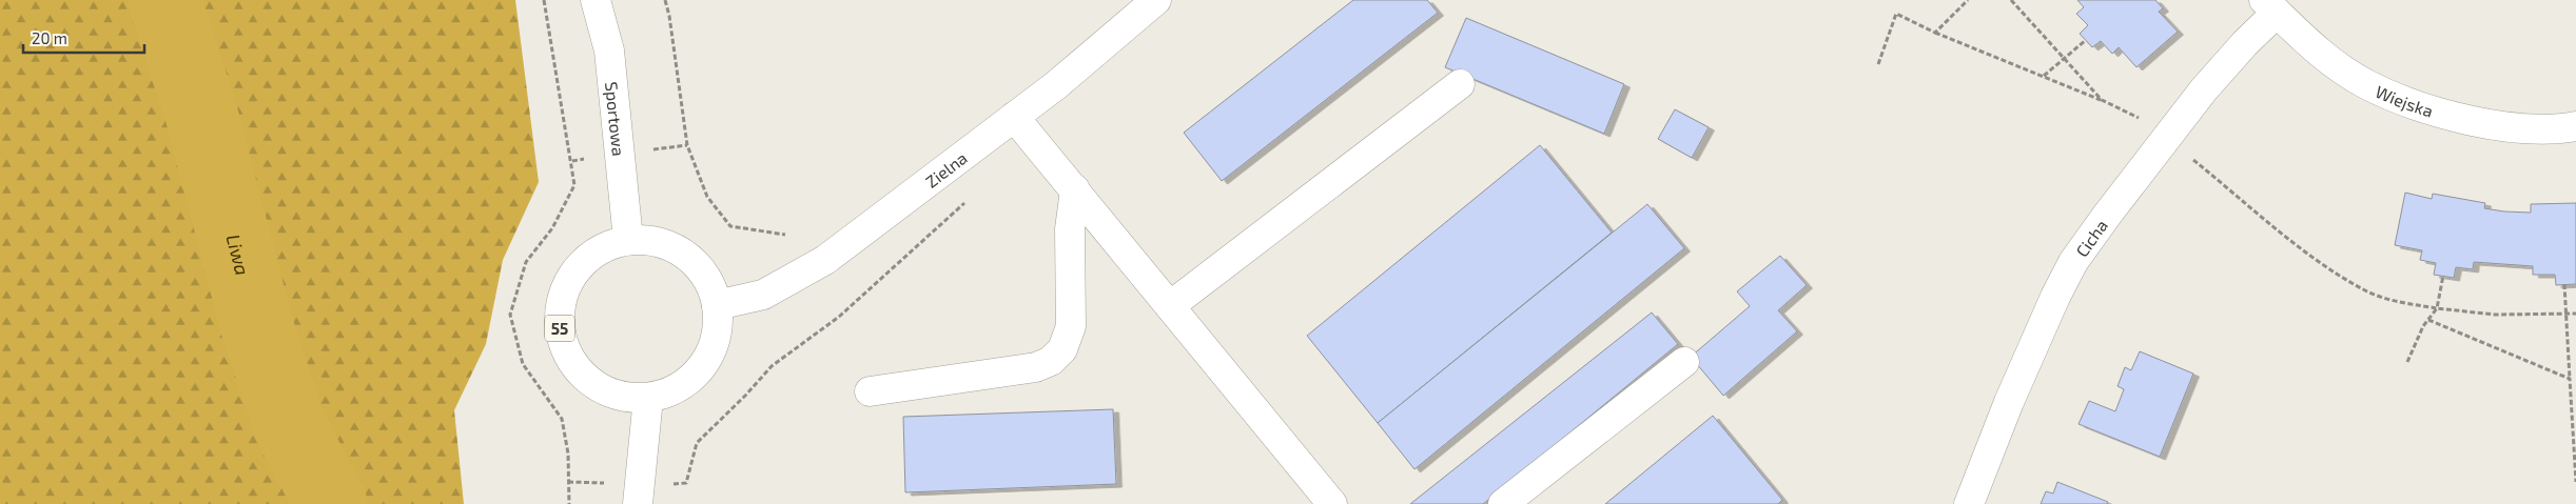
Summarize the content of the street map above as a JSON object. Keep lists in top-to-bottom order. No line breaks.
{"streets":{"street":["Wiejska","Sportowa","Zielna","Cicha","55"]},"crossings":[["Wiejska","Cicha"],["Sportowa","Zielna"],["Sportowa","55"],["Zielna","55"]],"water":["Liwa"],"scale_bar":"20 m"}
